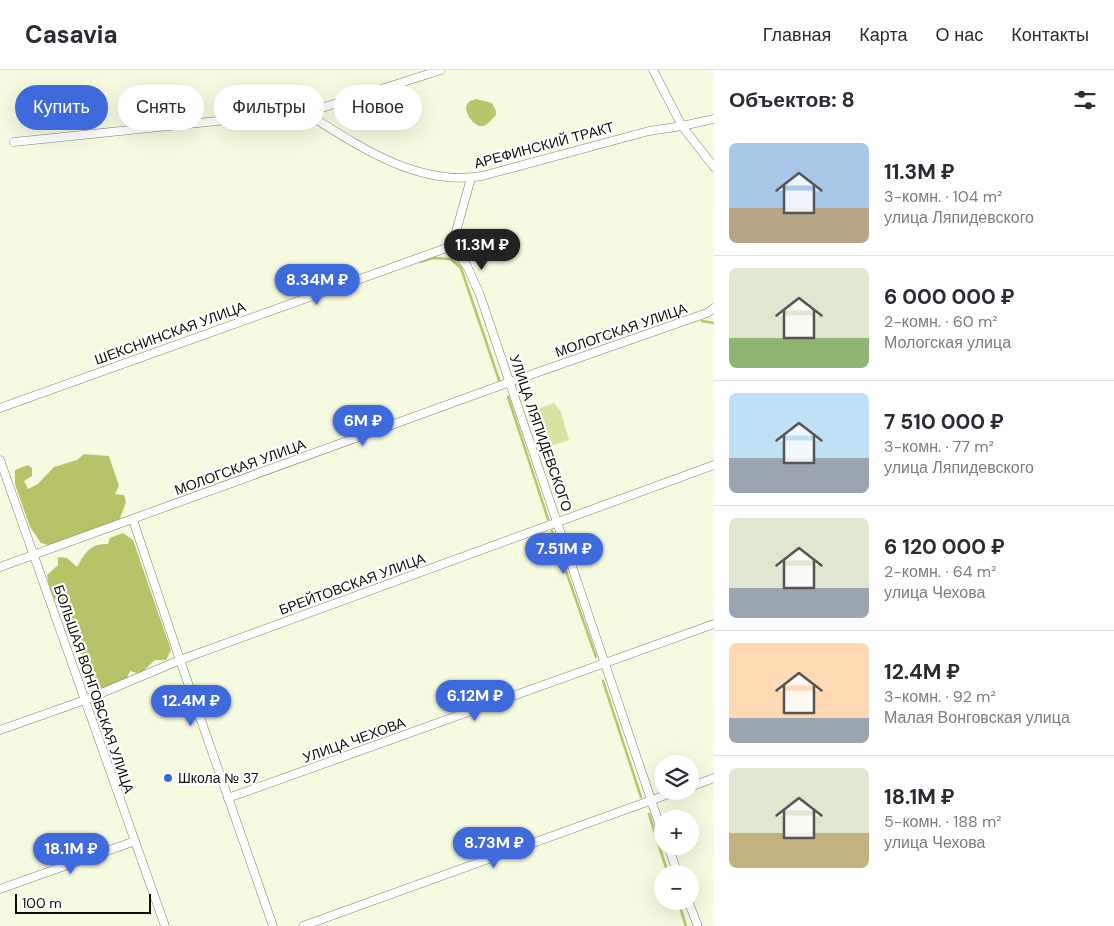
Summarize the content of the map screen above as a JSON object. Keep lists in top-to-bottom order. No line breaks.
{"streets":{"street":["АРЕФИНСКИЙ ТРАКТ","МОЛОГСКАЯ УЛИЦА","ШЕКСНИНСКАЯ УЛИЦА","УЛИЦА ЛЯПИДЕВСКОГО","БРЕЙТОВСКАЯ УЛИЦА","БОЛЬШАЯ ВОНГОВСКАЯ УЛИЦА","УЛИЦА ЧЕХОВА"]},"crossings":[["МОЛОГСКАЯ УЛИЦА","УЛИЦА ЛЯПИДЕВСКОГО"],["МОЛОГСКАЯ УЛИЦА","БОЛЬШАЯ ВОНГОВСКАЯ УЛИЦА"],["ШЕКСНИНСКАЯ УЛИЦА","УЛИЦА ЛЯПИДЕВСКОГО"],["УЛИЦА ЛЯПИДЕВСКОГО","БРЕЙТОВСКАЯ УЛИЦА"],["УЛИЦА ЛЯПИДЕВСКОГО","УЛИЦА ЧЕХОВА"],["БРЕЙТОВСКАЯ УЛИЦА","БОЛЬШАЯ ВОНГОВСКАЯ УЛИЦА"]],"places":["Школа № 37"],"scale_bar":"100 m","page":{"header":"Casavia","nav":["Главная","Карта","О нас","Контакты"],"heading":"Объектов: 8","chip":["Купить","Снять","Фильтры","Новое"],"list":[{"name":"11.3M ₽","note":"3-комн. · 104 m² · улица Ляпидевского"},{"name":"6 000 000 ₽","note":"2-комн. · 60 m² · Мологская улица"},{"name":"7 510 000 ₽","note":"3-комн. · 77 m² · улица Ляпидевского"},{"name":"6 120 000 ₽","note":"2-комн. · 64 m² · улица Чехова"},{"name":"12.4M ₽","note":"3-комн. · 92 m² · Малая Вонговская улица"},{"name":"18.1M ₽","note":"5-комн. · 188 m² · улица Чехова"}],"price":["11.3M ₽","8.34M ₽","6M ₽","7.51M ₽","6.12M ₽","12.4M ₽","8.73M ₽","18.1M ₽"],"map_buttons":["+","−"],"scale":"100 m"}}
